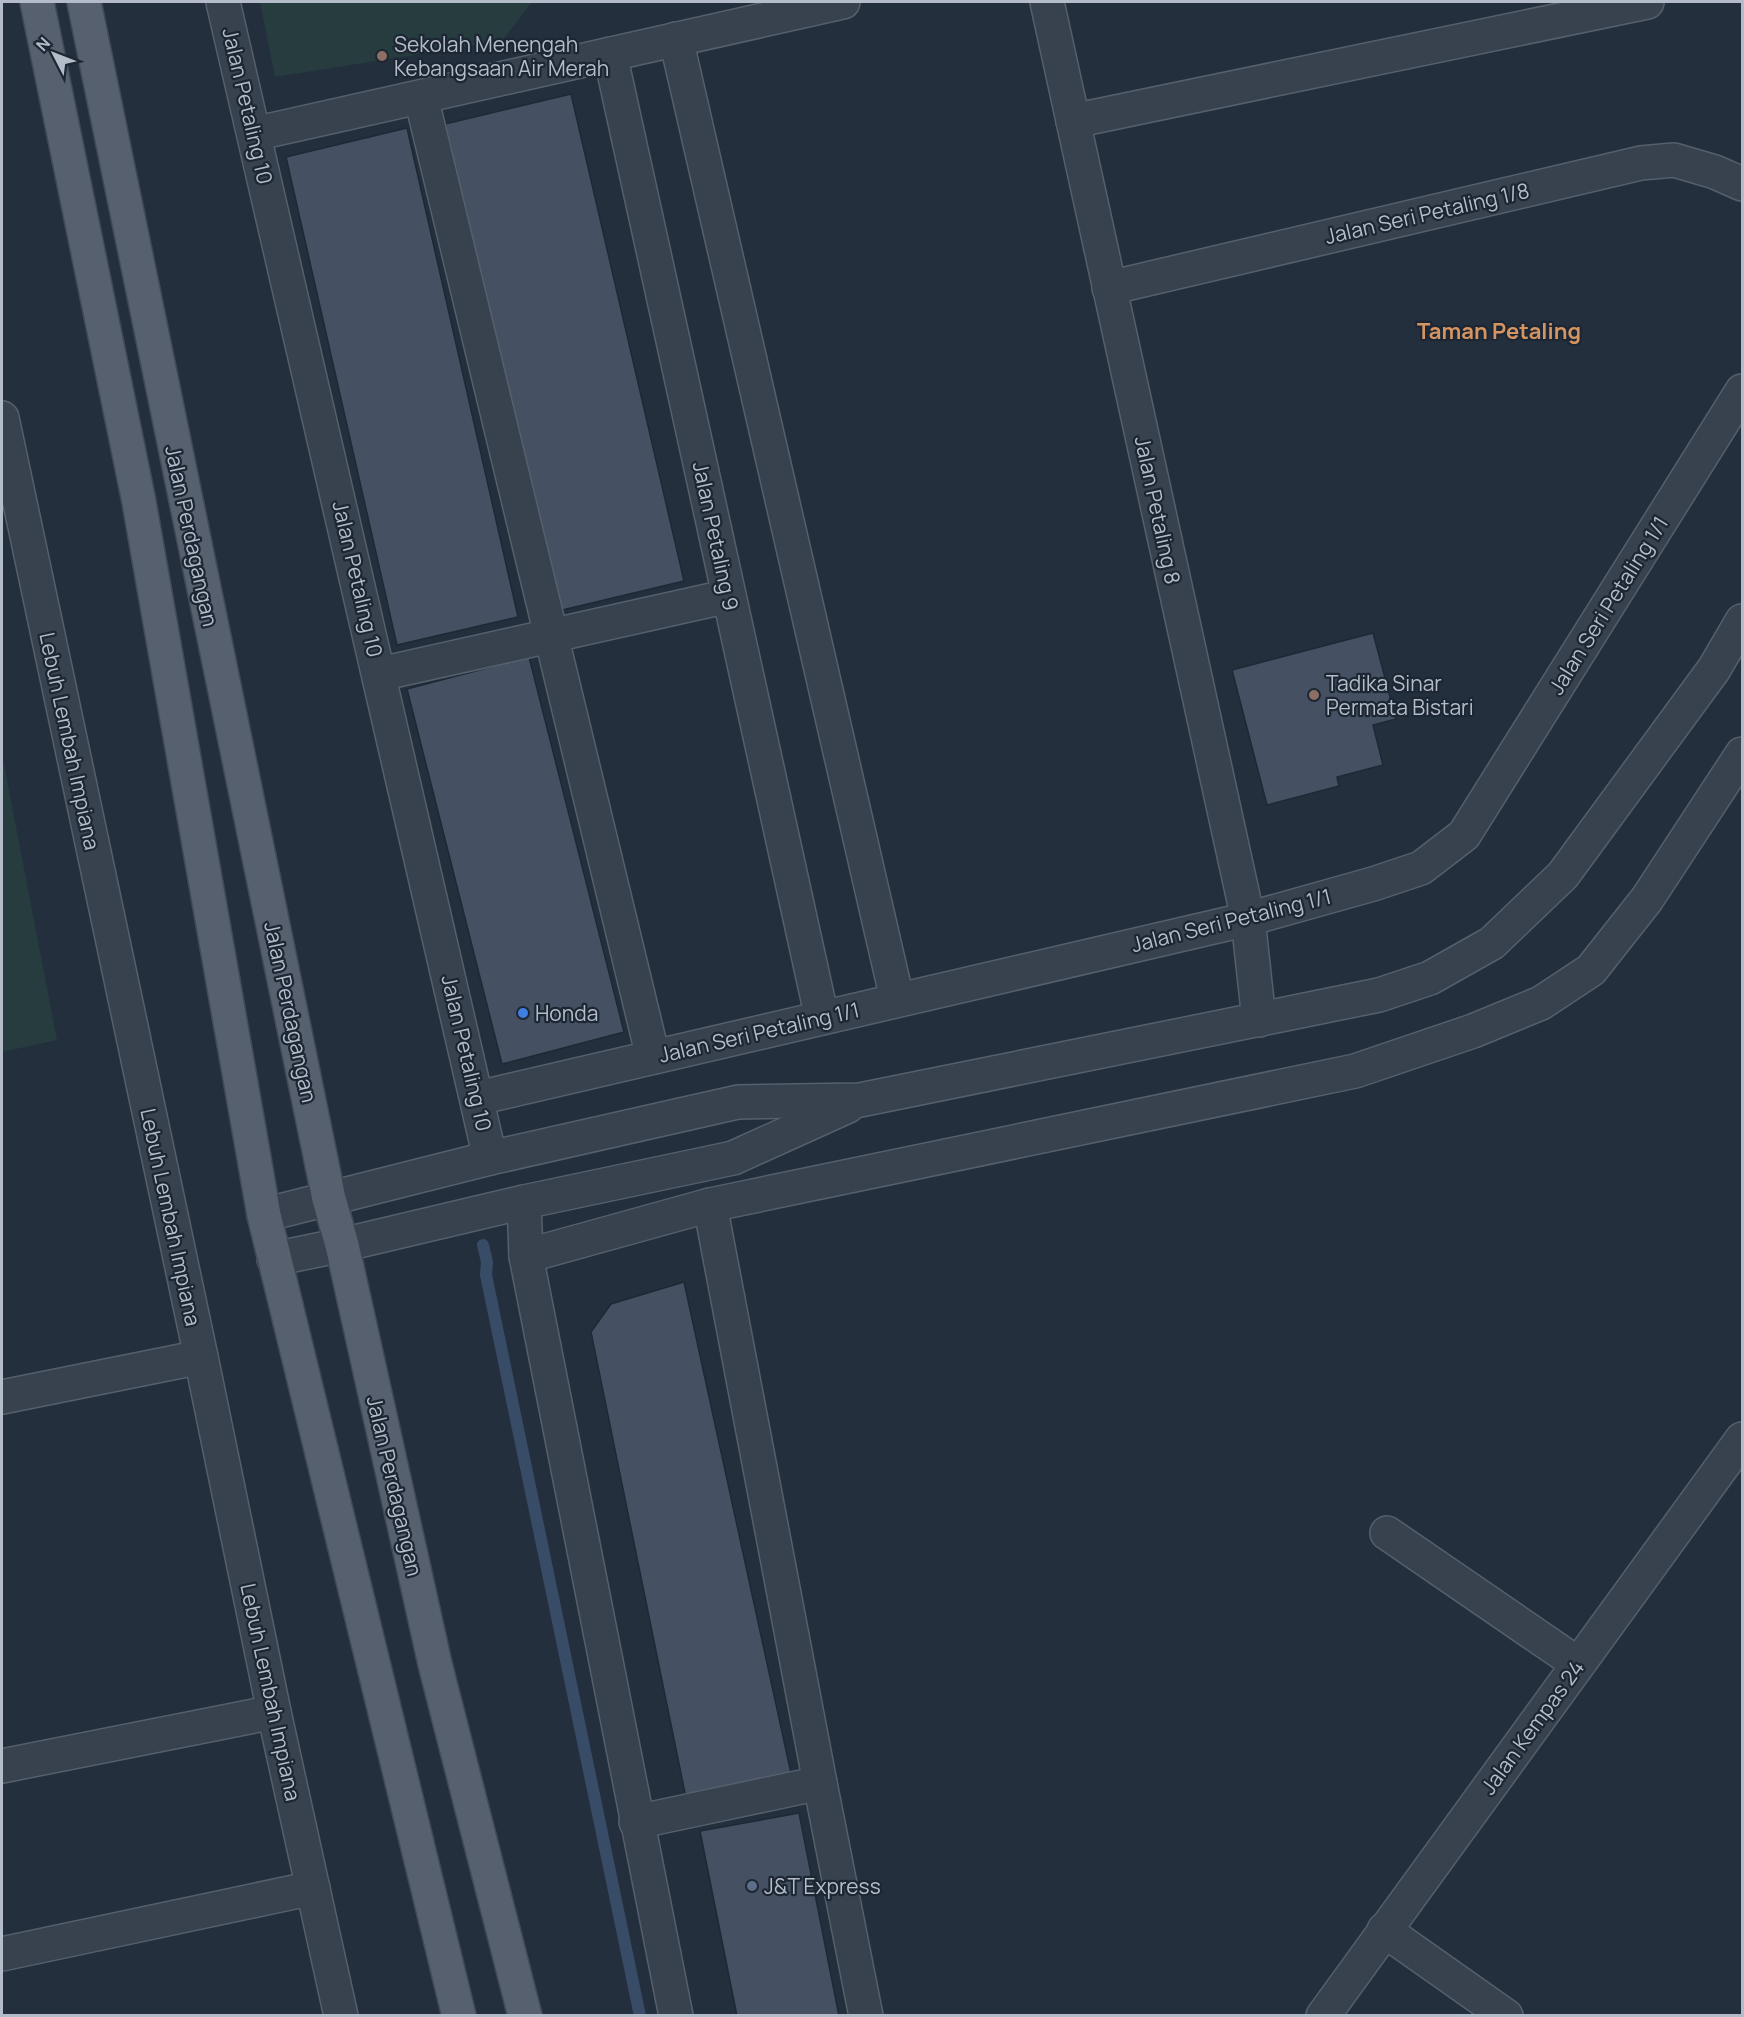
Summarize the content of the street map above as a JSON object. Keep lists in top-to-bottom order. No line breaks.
{"streets":{"main road":["Jalan Perdagangan"],"street":["Jalan Petaling 10","Jalan Seri Petaling 1/8","Jalan Petaling 8","Jalan Petaling 9","Jalan Seri Petaling 1/1","Lebuh Lembah Impiana","Jalan Kempas 24"]},"crossings":[["Jalan Petaling 10","Jalan Seri Petaling 1/1"],["Jalan Seri Petaling 1/8","Jalan Petaling 8"],["Jalan Petaling 8","Jalan Seri Petaling 1/1"],["Jalan Petaling 9","Jalan Seri Petaling 1/1"]],"districts":["Taman Petaling"],"places":["Sekolah Menengah Kebangsaan Air Merah","Tadika Sinar Permata Bistari","Honda","J&T Express"],"north":"top left"}
